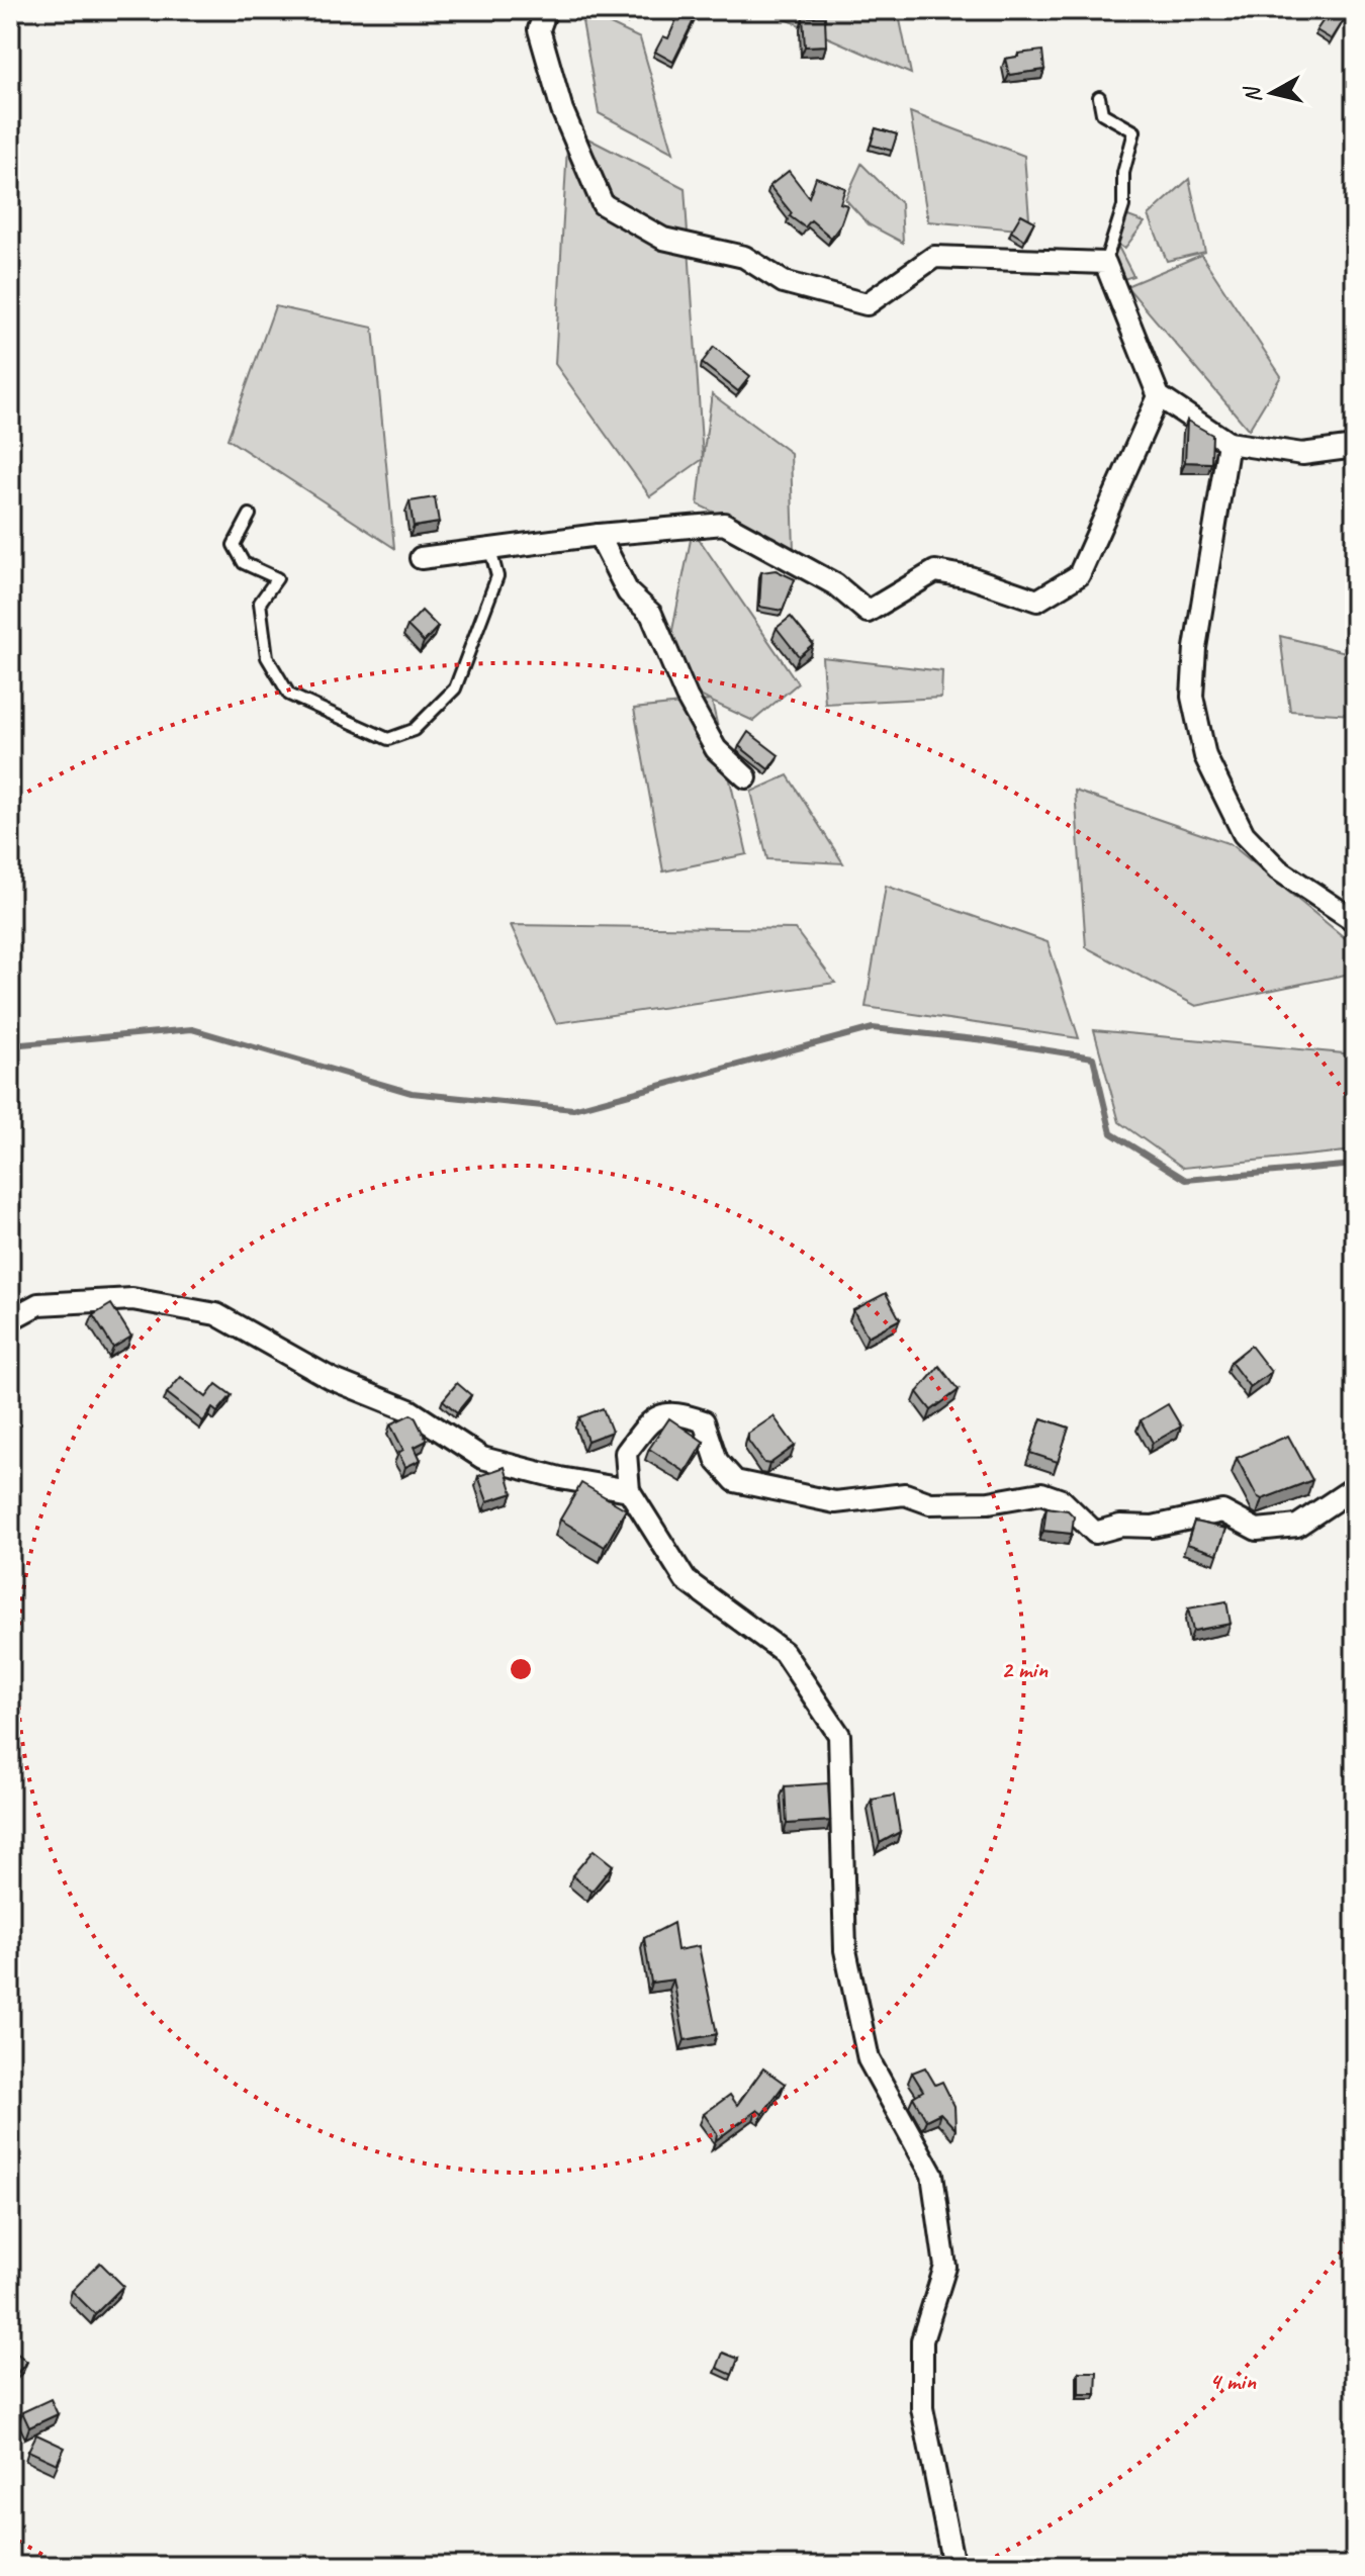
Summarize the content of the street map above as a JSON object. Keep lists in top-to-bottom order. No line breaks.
{"north":"left","rings":["2 min","4 min"]}
